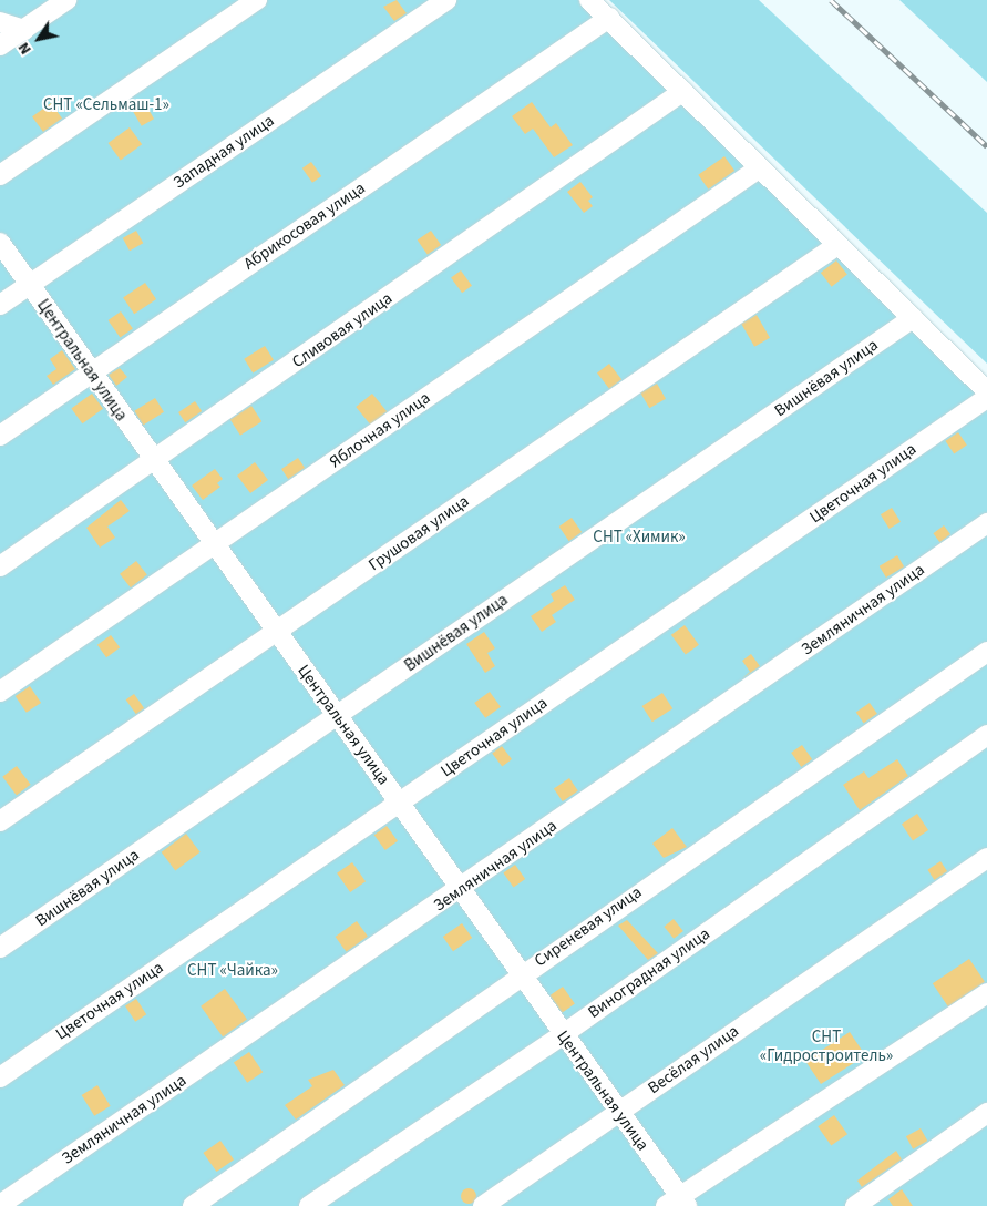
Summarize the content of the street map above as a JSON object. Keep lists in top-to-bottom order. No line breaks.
{"streets":{"street":["Западная улица","Абрикосовая улица","Сливовая улица","Центральная улица","Вишнёвая улица","Яблочная улица","Цветочная улица","Грушовая улица","Земляничная улица","Сиреневая улица","Виноградная улица","Весёлая улица"]},"crossings":[["Западная улица","Центральная улица"],["Абрикосовая улица","Центральная улица"],["Сливовая улица","Центральная улица"],["Центральная улица","Вишнёвая улица"],["Центральная улица","Яблочная улица"],["Центральная улица","Цветочная улица"],["Центральная улица","Грушовая улица"],["Центральная улица","Земляничная улица"],["Центральная улица","Сиреневая улица"],["Центральная улица","Виноградная улица"],["Центральная улица","Весёлая улица"]],"parks":["СНТ «Сельмаш-1»","СНТ «Химик»","СНТ «Чайка»","СНТ «Гидростроитель»"],"north":"bottom left"}
